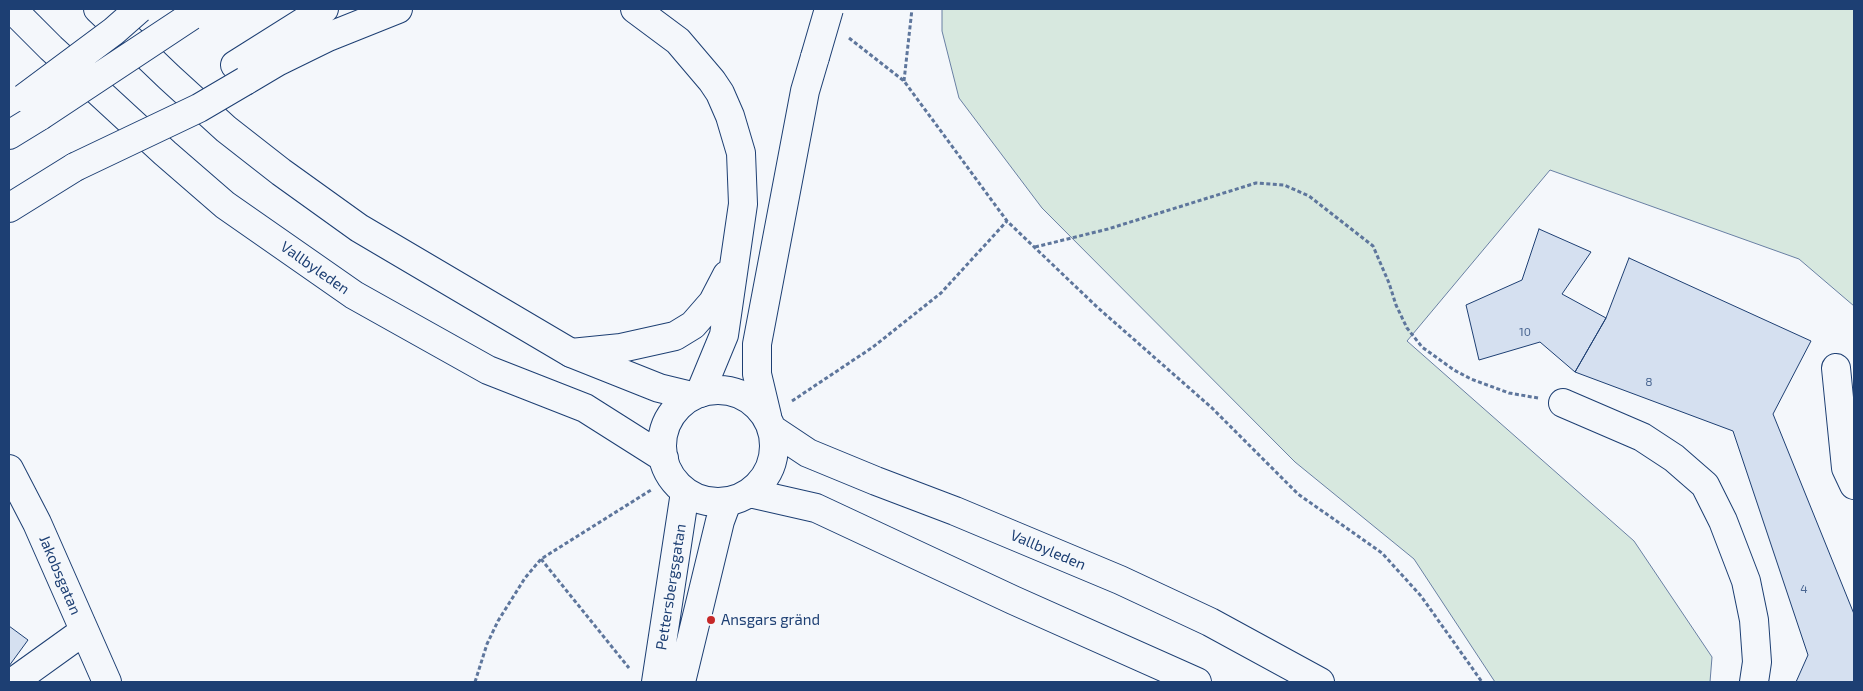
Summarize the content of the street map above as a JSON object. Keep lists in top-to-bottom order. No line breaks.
{"streets":{"main road":["Vallbyleden","Jakobsgatan","Pettersbergsgatan"]},"crossings":[["Vallbyleden","Pettersbergsgatan"]],"places":["Ansgars gränd"],"house_numbers":["10","8","4"]}
